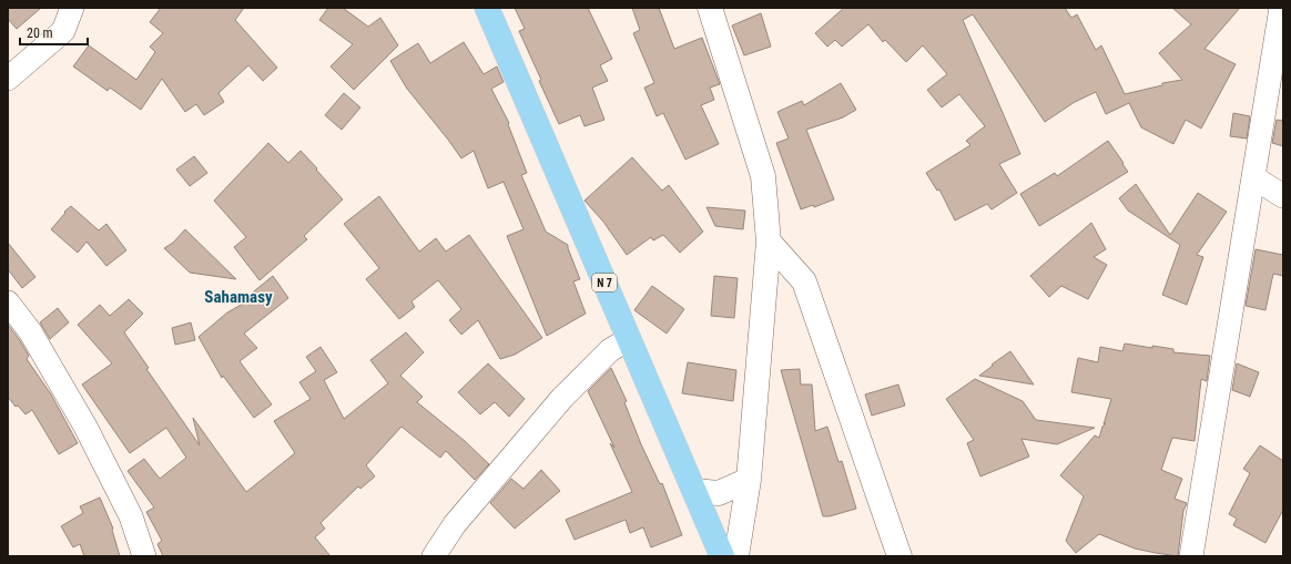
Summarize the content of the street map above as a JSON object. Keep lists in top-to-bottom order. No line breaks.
{"streets":{"main road":["N 7"]},"districts":["Sahamasy"],"scale_bar":"20 m"}
